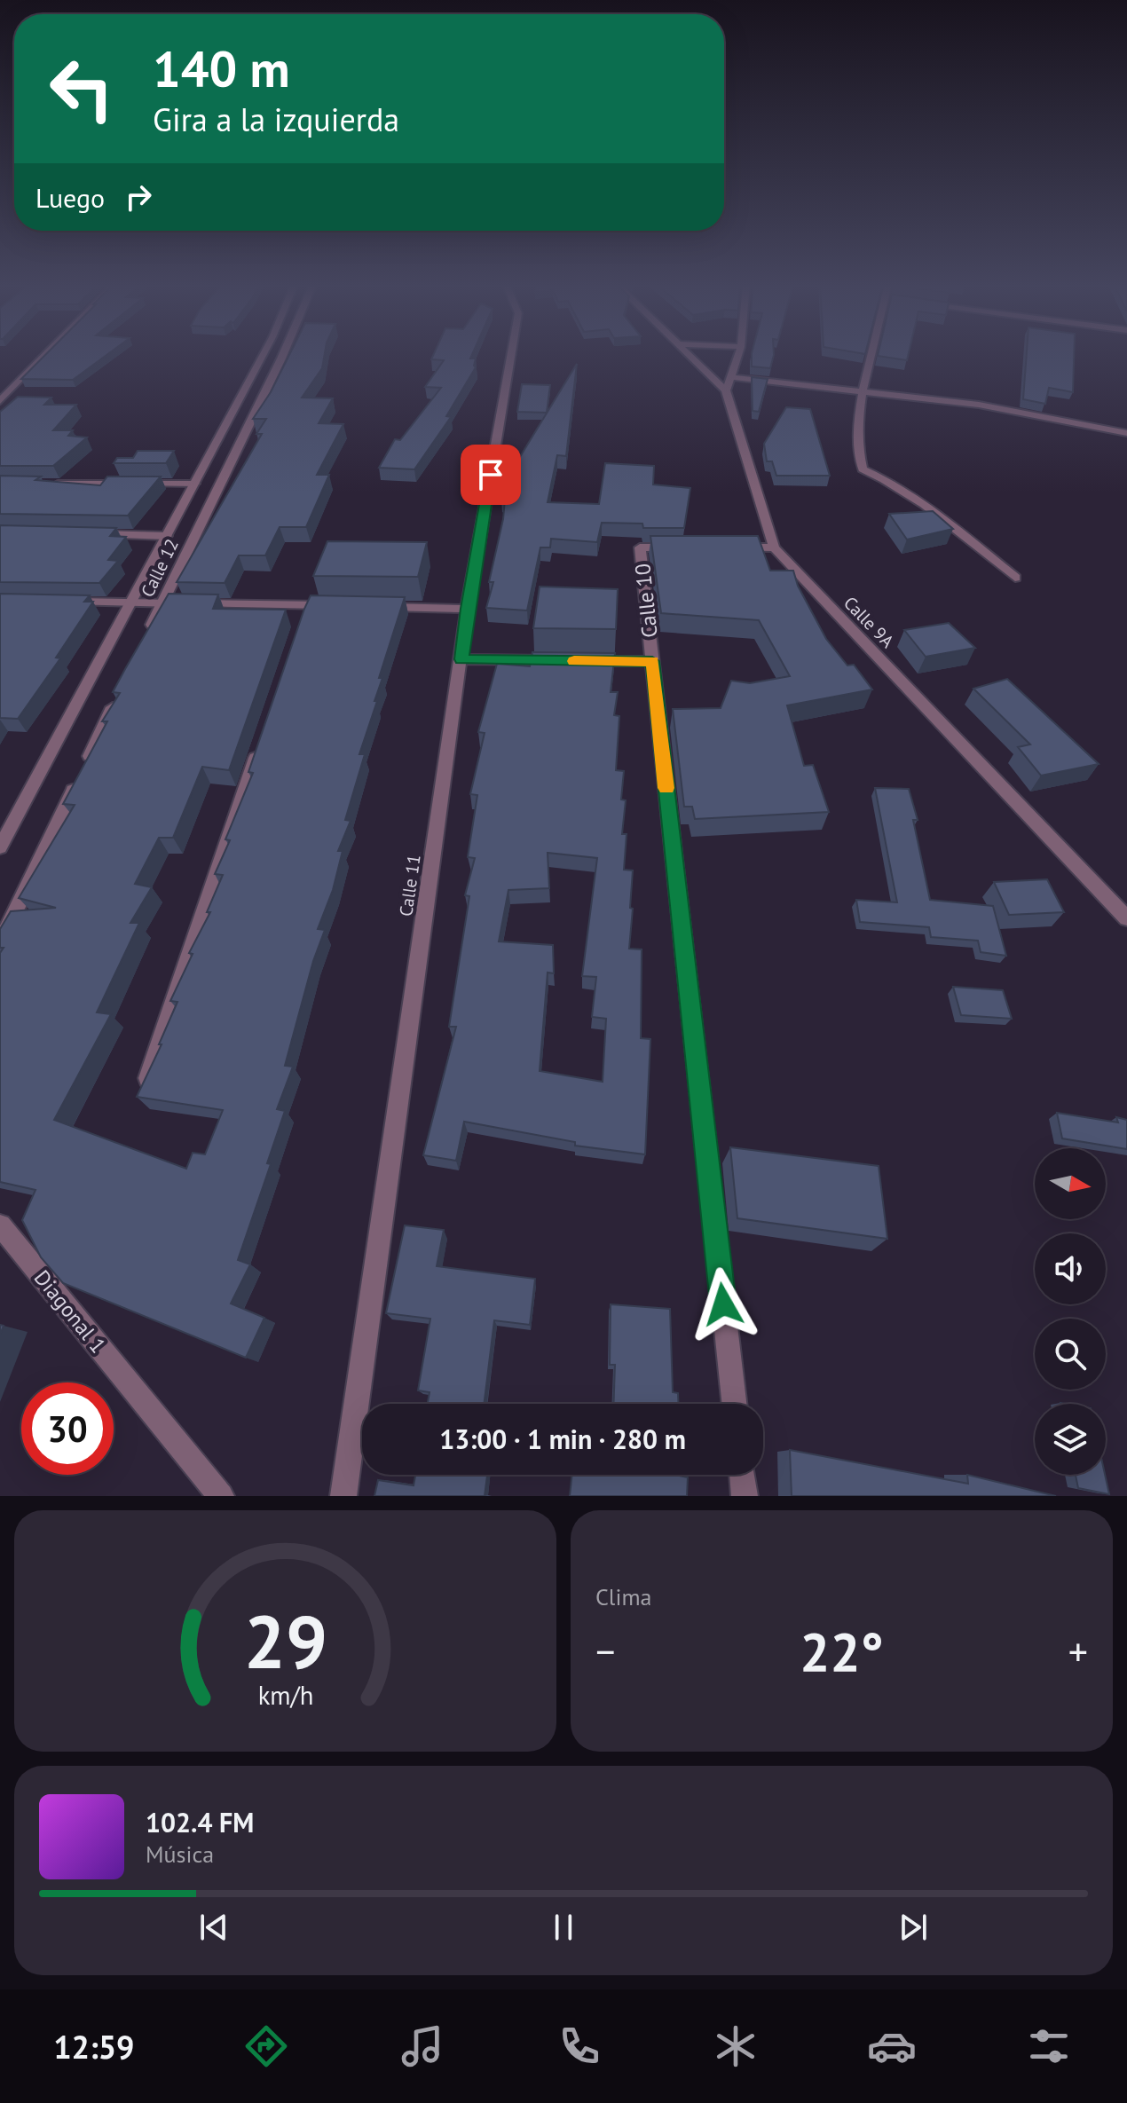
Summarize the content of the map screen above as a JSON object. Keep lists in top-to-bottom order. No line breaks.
{"streets":{"street":["Calle 12","Calle 10","Calle 9A","Calle 11","Diagonal 1"]},"north":"right","page":{"turn":["140 m","Gira a la izquierda"],"then":"Luego","limit":"30","trip":"13:00 · 1 min · 280 m","tile":"Clima","heat":["−","22°","+"],"song":["102.4 FM","Música"],"tabs":"12:59","gauge":["29","km/h"]}}
